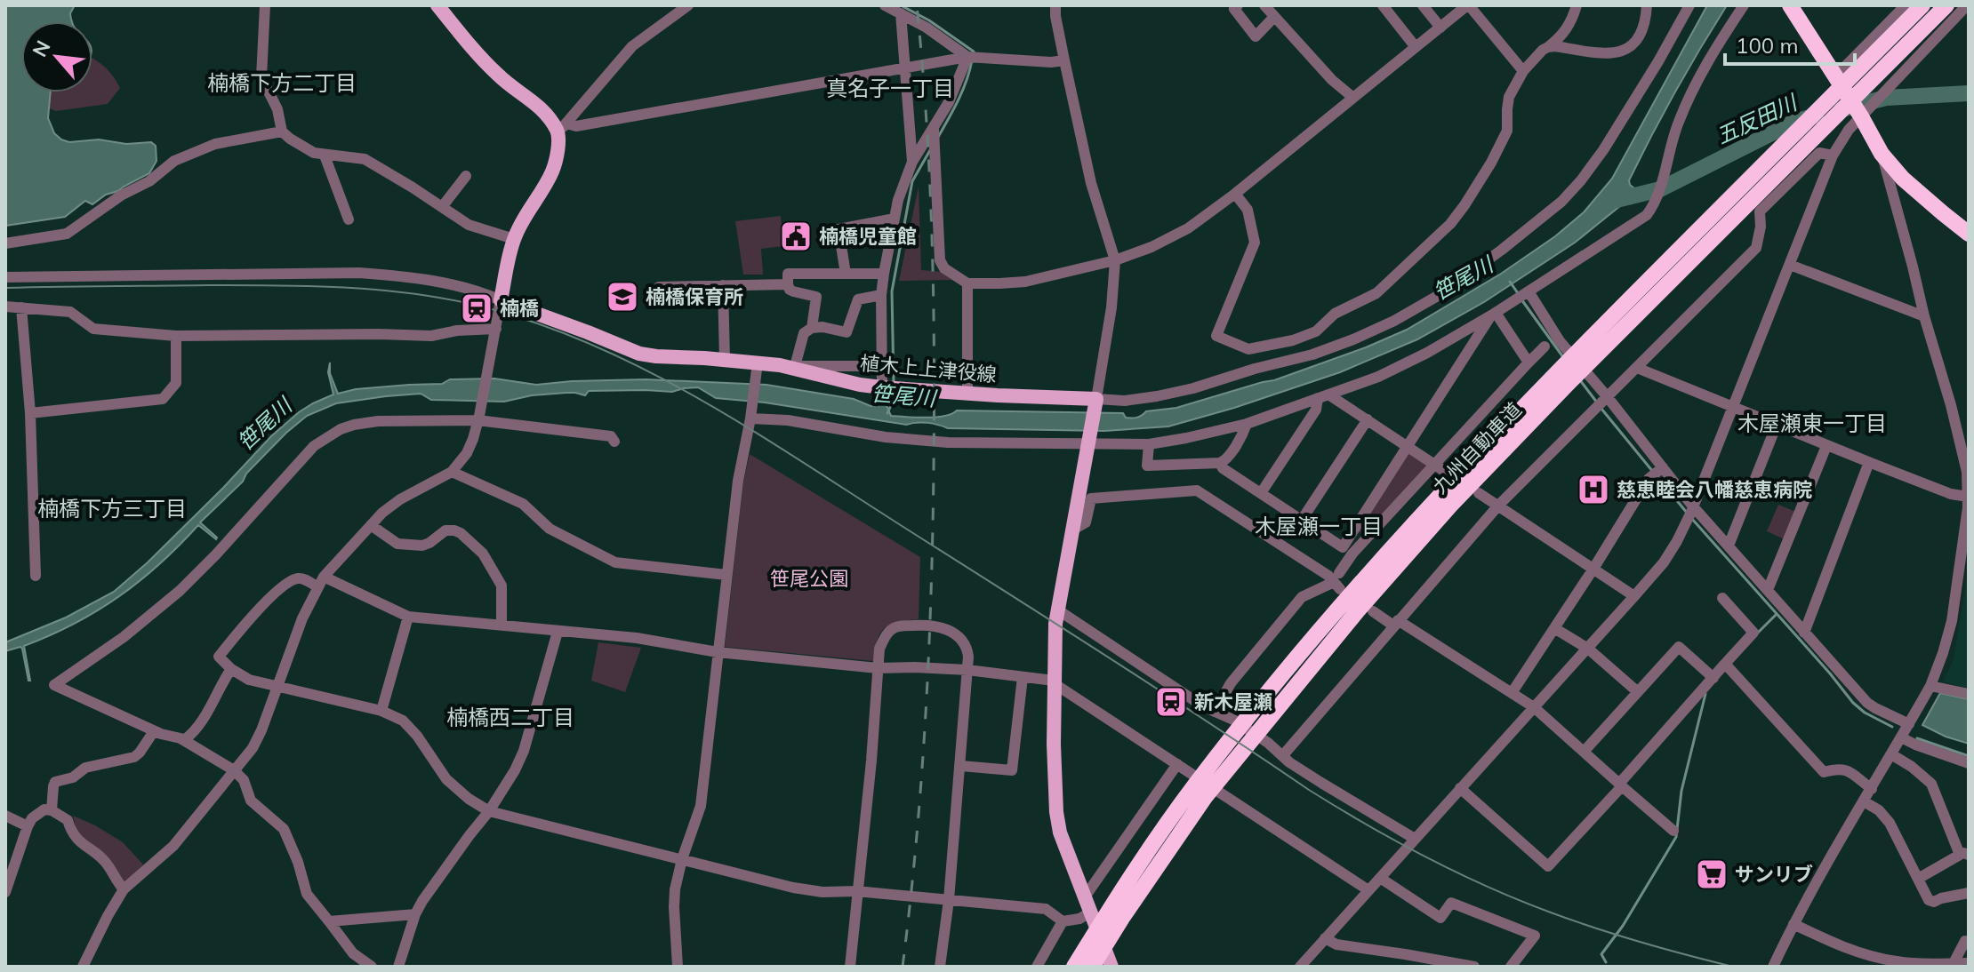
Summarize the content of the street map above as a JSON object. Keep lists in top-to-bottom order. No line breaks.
{"streets":{"highway":["九州自動車道"],"main road":["植木上上津役線"]},"districts":["楠橋下方二丁目","真名子一丁目","木屋瀬東一丁目","楠橋下方三丁目","木屋瀬一丁目","楠橋西二丁目"],"water":["五反田川","笹尾川"],"parks":["笹尾公園"],"places":{"public building":["楠橋児童館"],"school or university":["楠橋保育所"],"station":["楠橋","新木屋瀬"],"hospital":["慈恵睦会八幡慈恵病院"],"supermarket":["サンリブ"]},"scale_bar":"100 m","north":"top left"}
